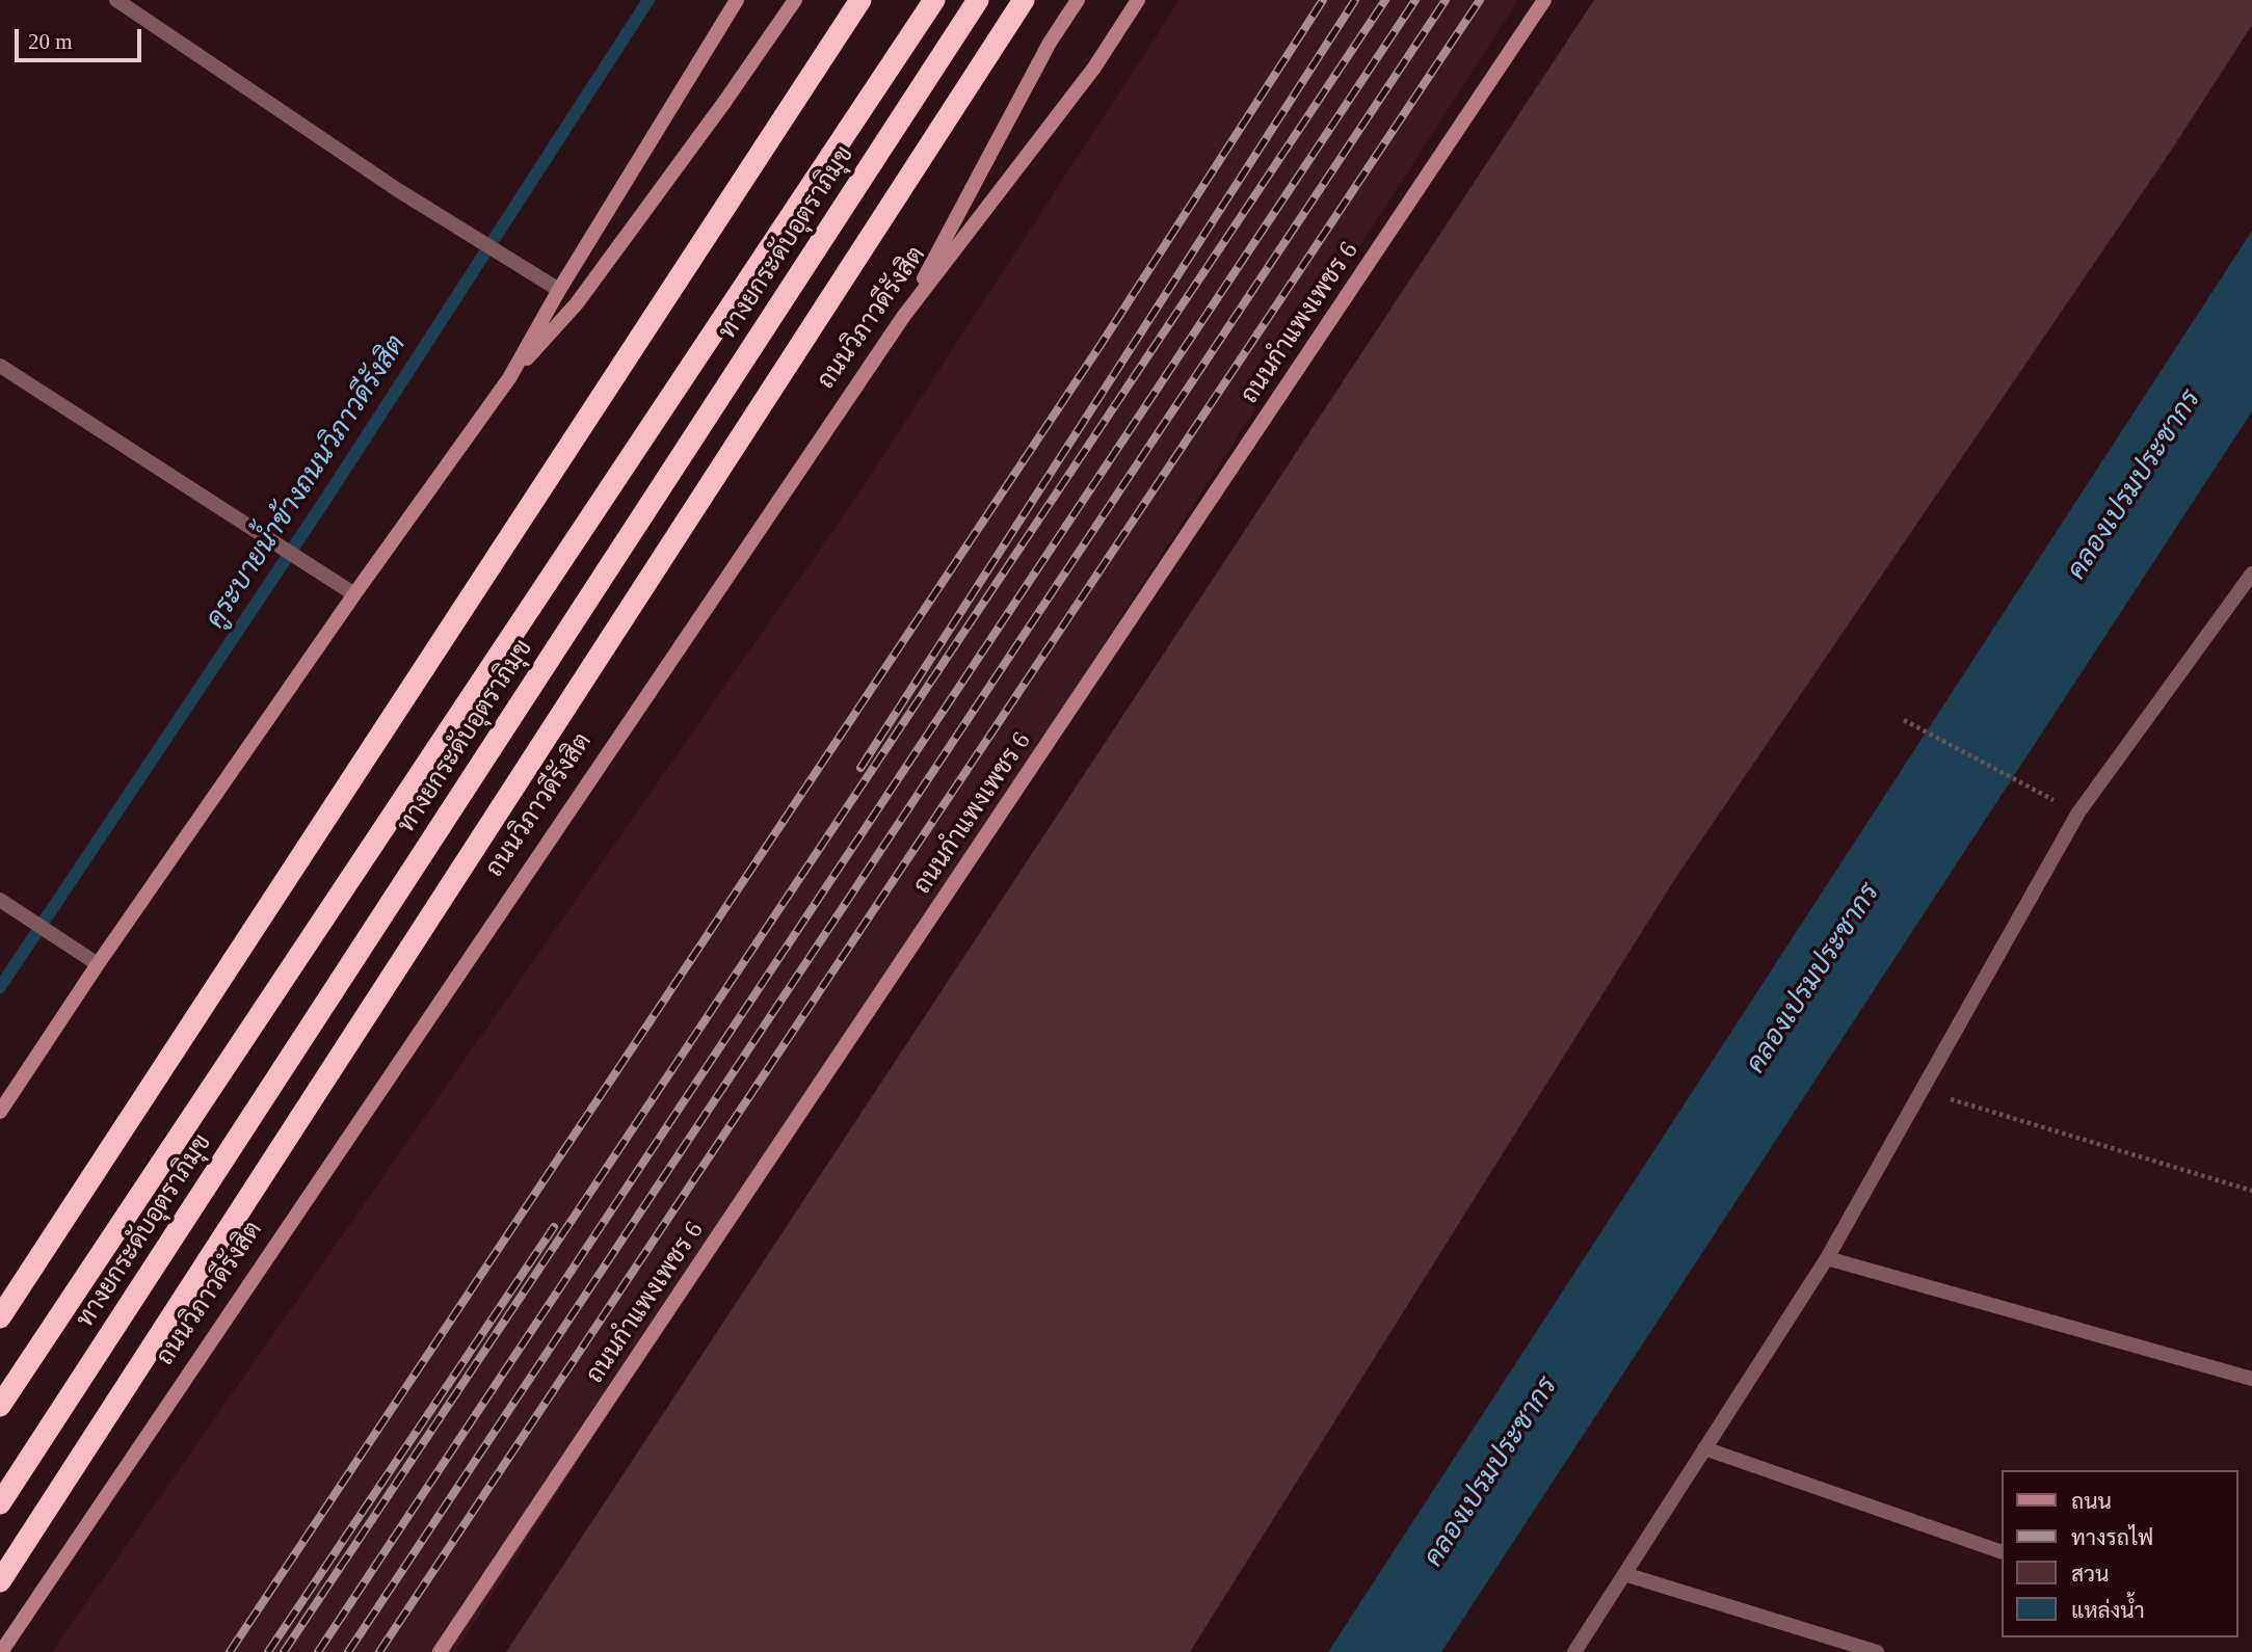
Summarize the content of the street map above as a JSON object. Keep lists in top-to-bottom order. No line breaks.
{"streets":{"highway":["ทางยกระดับอุตราภิมุข","ถนนวิภาวดีรังสิต"],"main road":["ถนนกำแพงเพชร 6"]},"water":["คูระบายน้ำข้างถนนวิภาวดีรังสิต","คลองเปรมประชากร"],"legend":["ถนน","ทางรถไฟ","สวน","แหล่งน้ำ"],"scale_bar":"20 m"}
